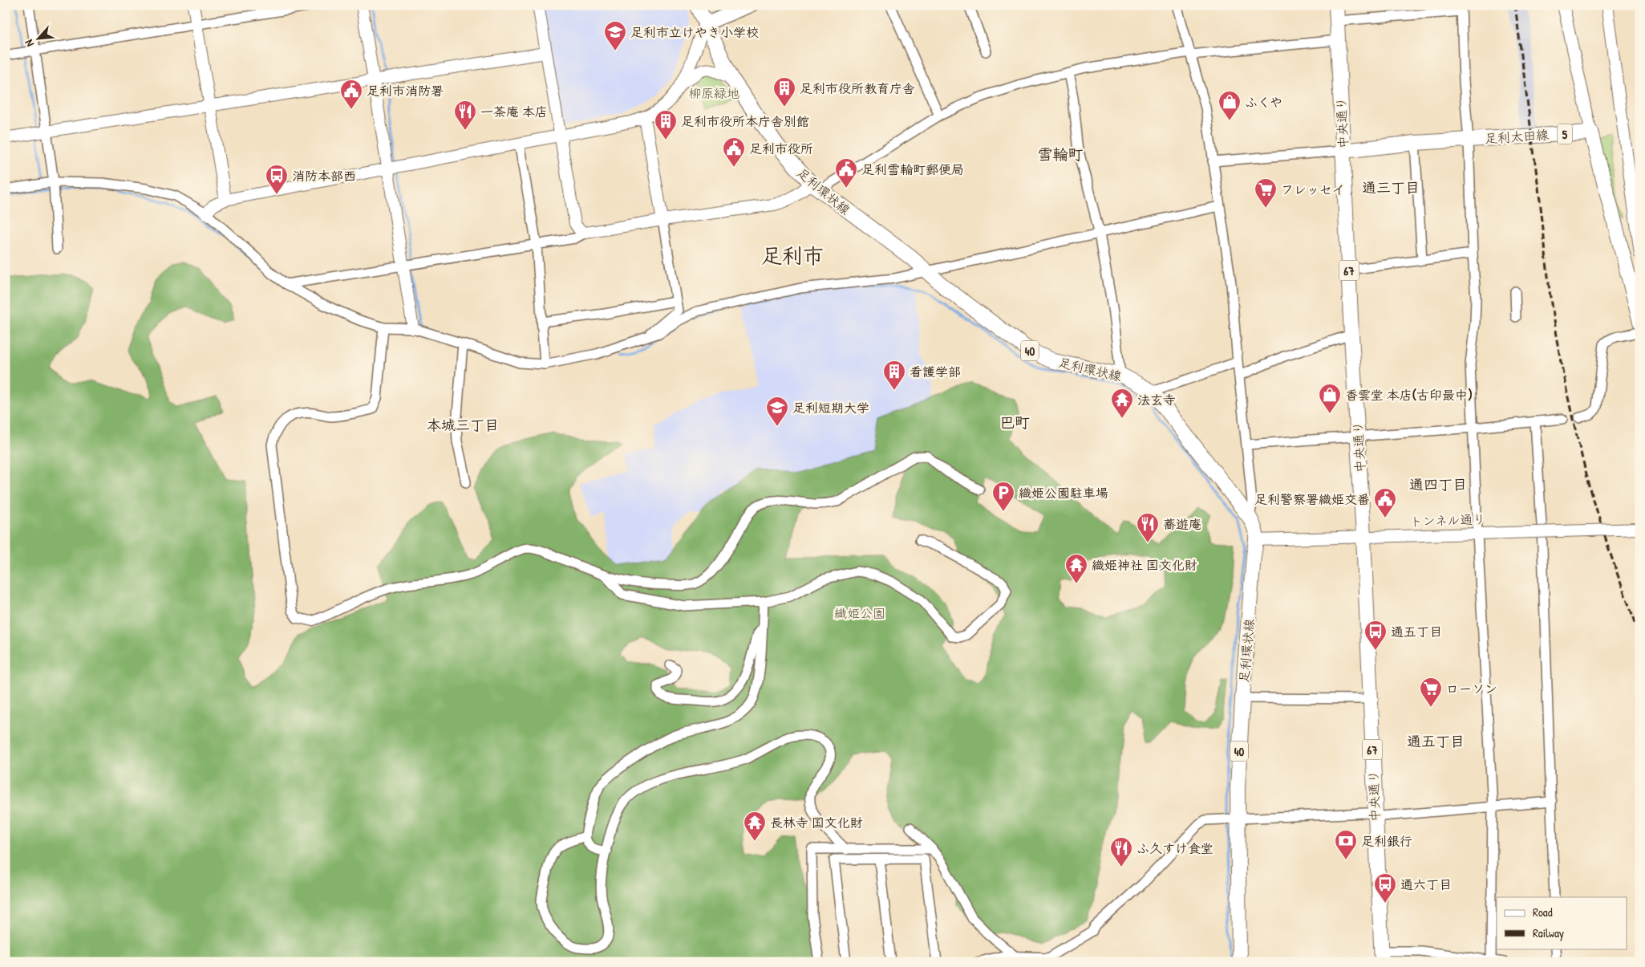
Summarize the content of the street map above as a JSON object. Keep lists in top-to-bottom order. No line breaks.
{"streets":{"main road":["中央通り","5","足利太田線","足利環状線","67","40"],"street":["トンネル通り"]},"crossings":[["中央通り","足利太田線"],["中央通り","トンネル通り"],["5","足利太田線"],["足利環状線","トンネル通り"]],"districts":["雪輪町","通三丁目","足利市","巴町","本城三丁目","通四丁目","通五丁目"],"parks":["柳原緑地","織姫公園"],"places":{"school or university":["足利市立けやき小学校","足利短期大学"],"building":["足利市役所教育庁舎","足利市役所本庁舎別館","看護学部"],"public building":["足利市消防署","足利市役所","足利雪輪町郵便局","足利警察署織姫交番"],"shop":["ふくや","香雲堂 本店(古印最中)"],"restaurant":["一茶庵 本店","蕎遊庵","ふ久すけ食堂"],"bus stop":["消防本部西","通五丁目","通六丁目"],"supermarket":["フレッセイ","ローソン"],"temple":["法玄寺","織姫神社 国文化財","長林寺 国文化財"],"parking":["織姫公園駐車場"],"bank":["足利銀行"]},"legend":["Road","Railway"],"north":"bottom left"}
